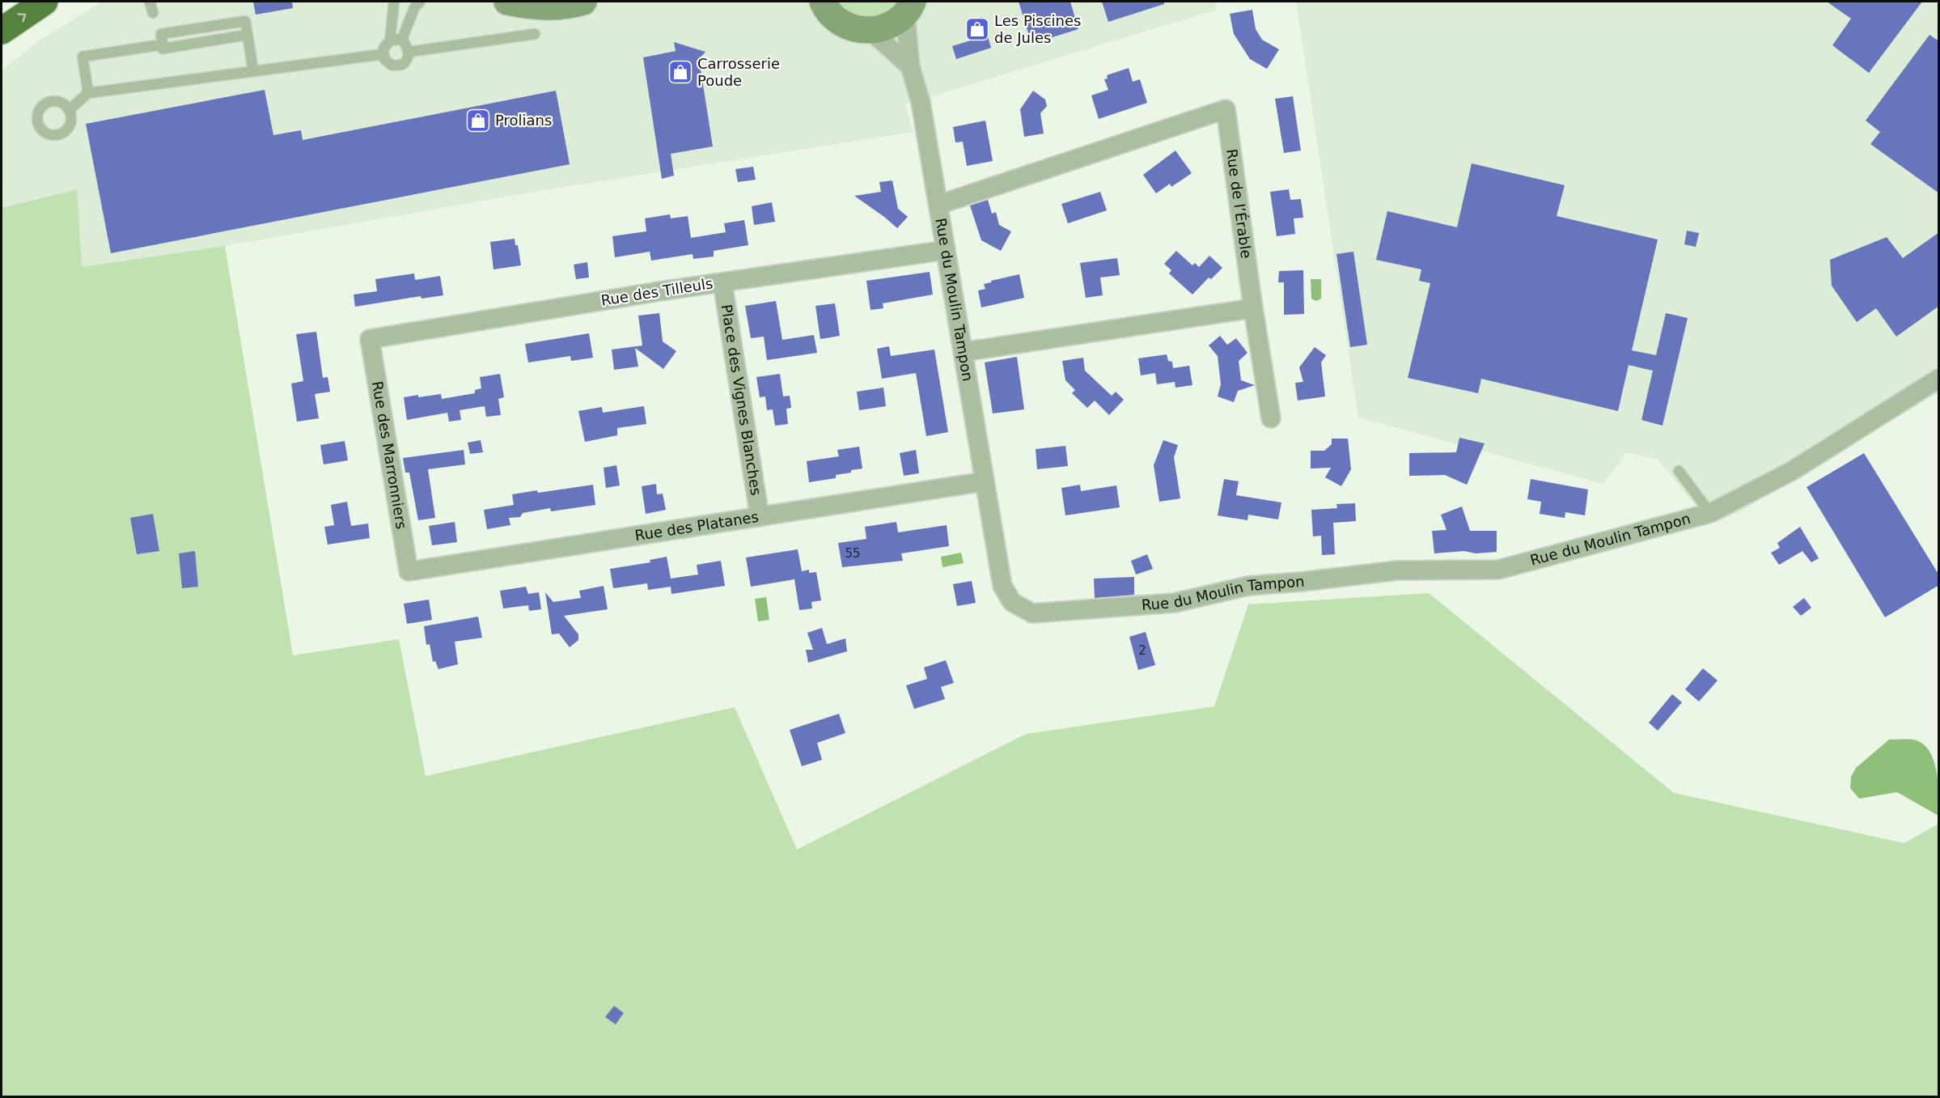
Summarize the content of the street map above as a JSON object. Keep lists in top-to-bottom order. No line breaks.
{"streets":{"street":["Rue de l’Érable","Rue des Tilleuls","Rue du Moulin Tampon","Place des Vignes Blanches","Rue des Marronniers","Rue des Platanes"]},"crossings":[["Rue de l’Érable","Rue du Moulin Tampon"],["Rue des Tilleuls","Rue du Moulin Tampon"],["Rue des Tilleuls","Place des Vignes Blanches"],["Rue des Tilleuls","Rue des Marronniers"],["Rue du Moulin Tampon","Rue des Platanes"],["Place des Vignes Blanches","Rue des Platanes"],["Rue des Marronniers","Rue des Platanes"]],"places":{"shop":["Les Piscines de Jules","Carrosserie Poude","Prolians"]},"house_numbers":["55","2"]}
